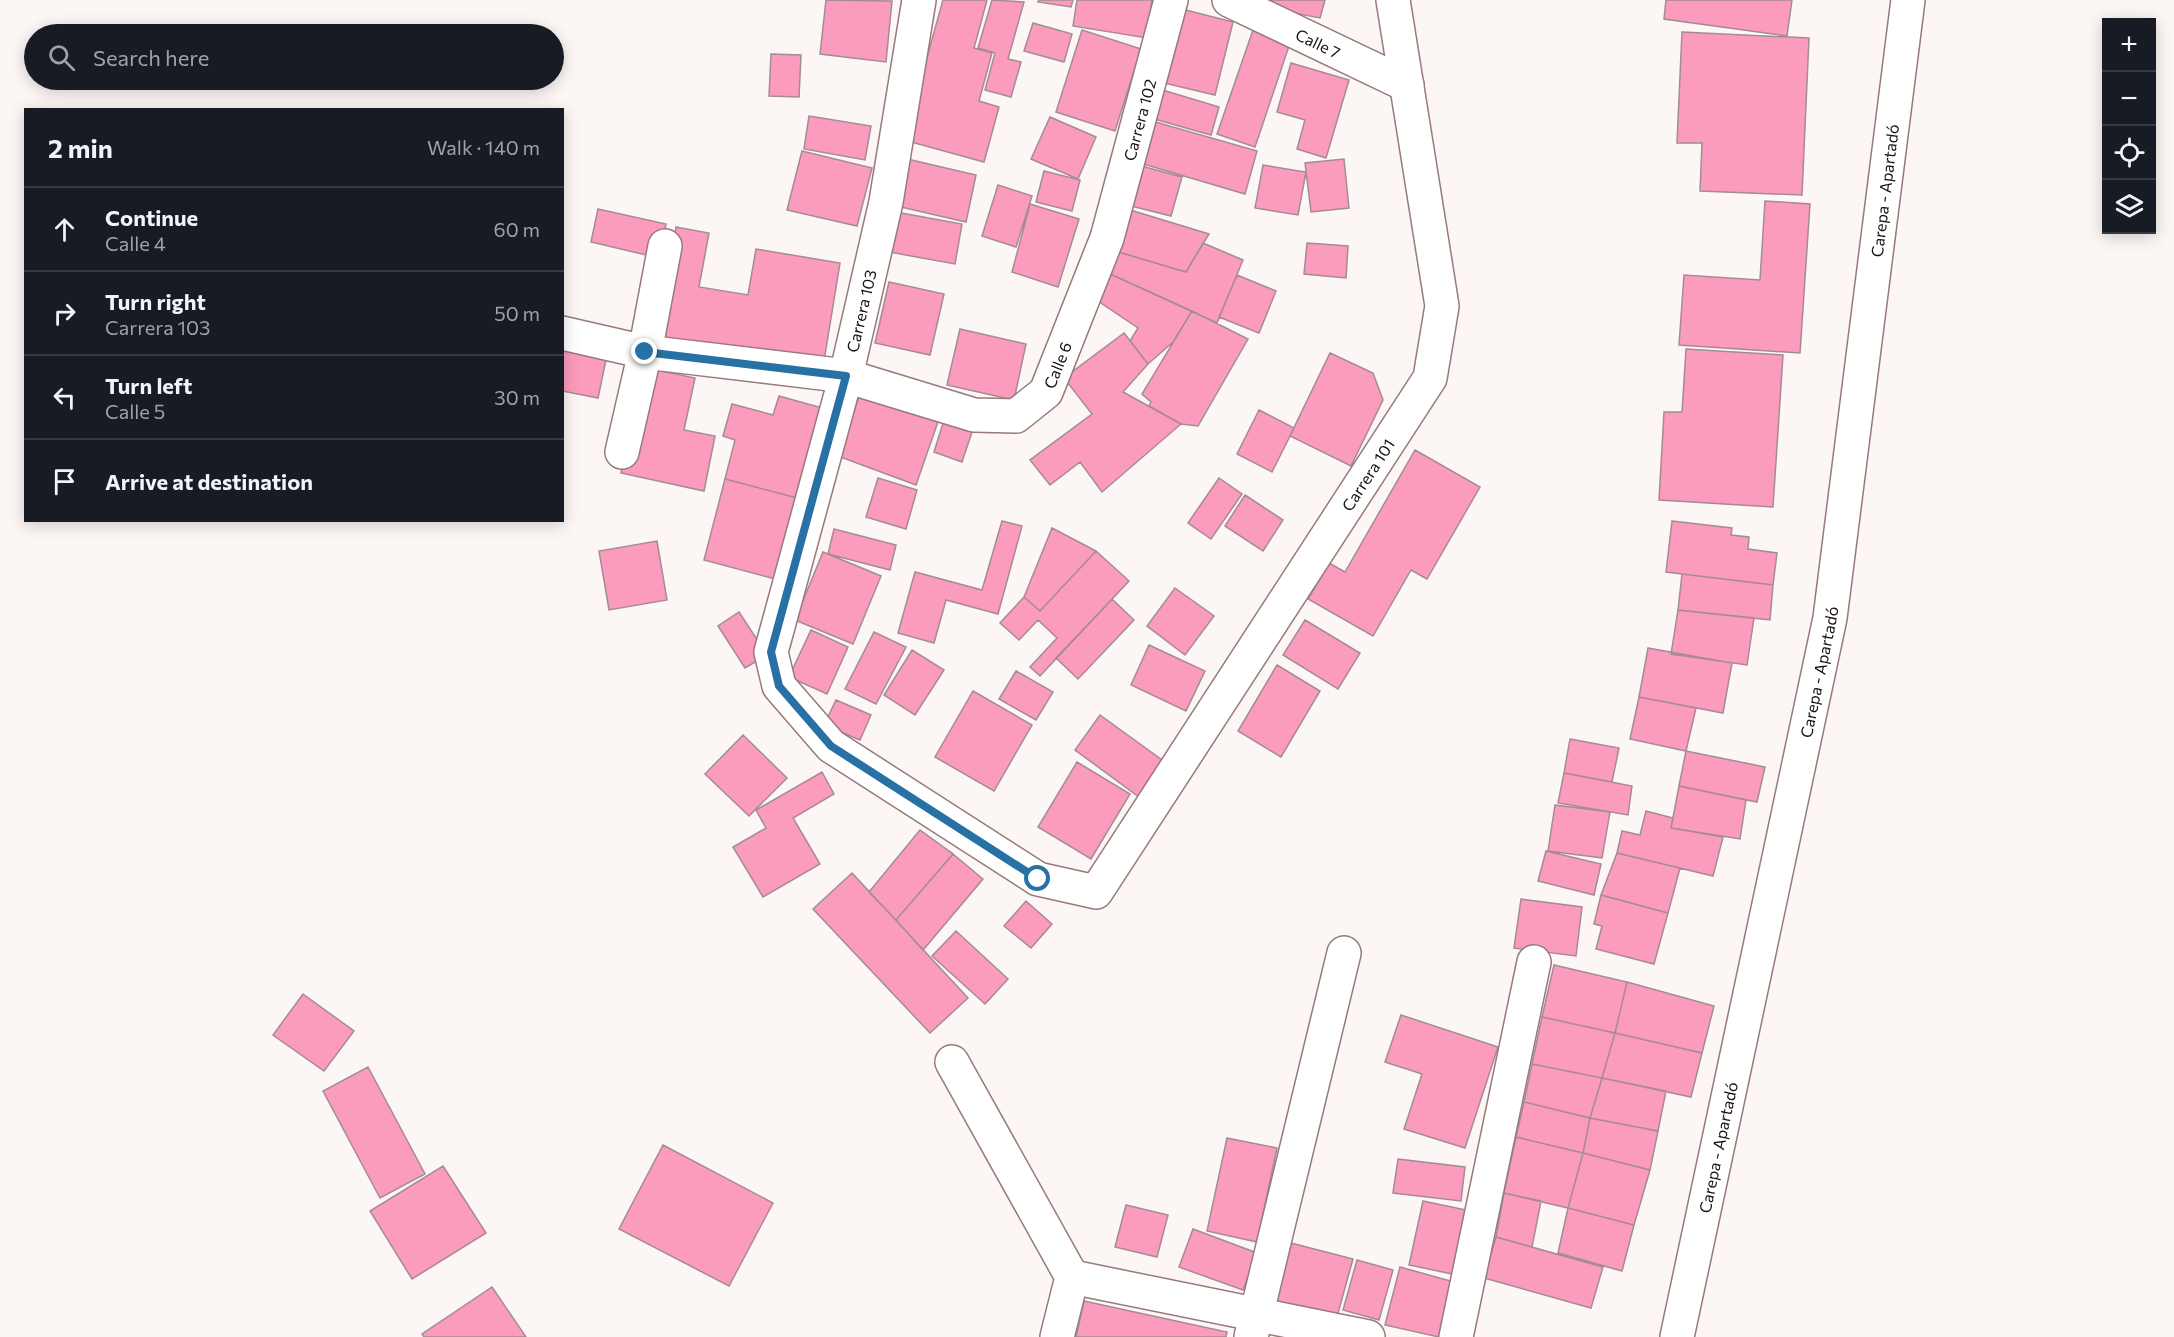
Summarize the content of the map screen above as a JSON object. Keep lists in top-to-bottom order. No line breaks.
{"streets":{"street":["Calle 7","Carrera 102","Carepa - Apartadó","Carrera 103","Calle 6","Carrera 101"]},"crossings":[["Calle 7","Carrera 101"],["Carrera 102","Calle 6"],["Carrera 103","Calle 6"],["Carrera 103","Carrera 101"]],"page":{"map_buttons":["+","−"],"search":"Search here","heading":["2 min","Walk · 140 m"],"list":[["Continue","Calle 4","60 m"],["Turn right","Carrera 103","50 m"],["Turn left","Calle 5","30 m"],"Arrive at destination"]}}
